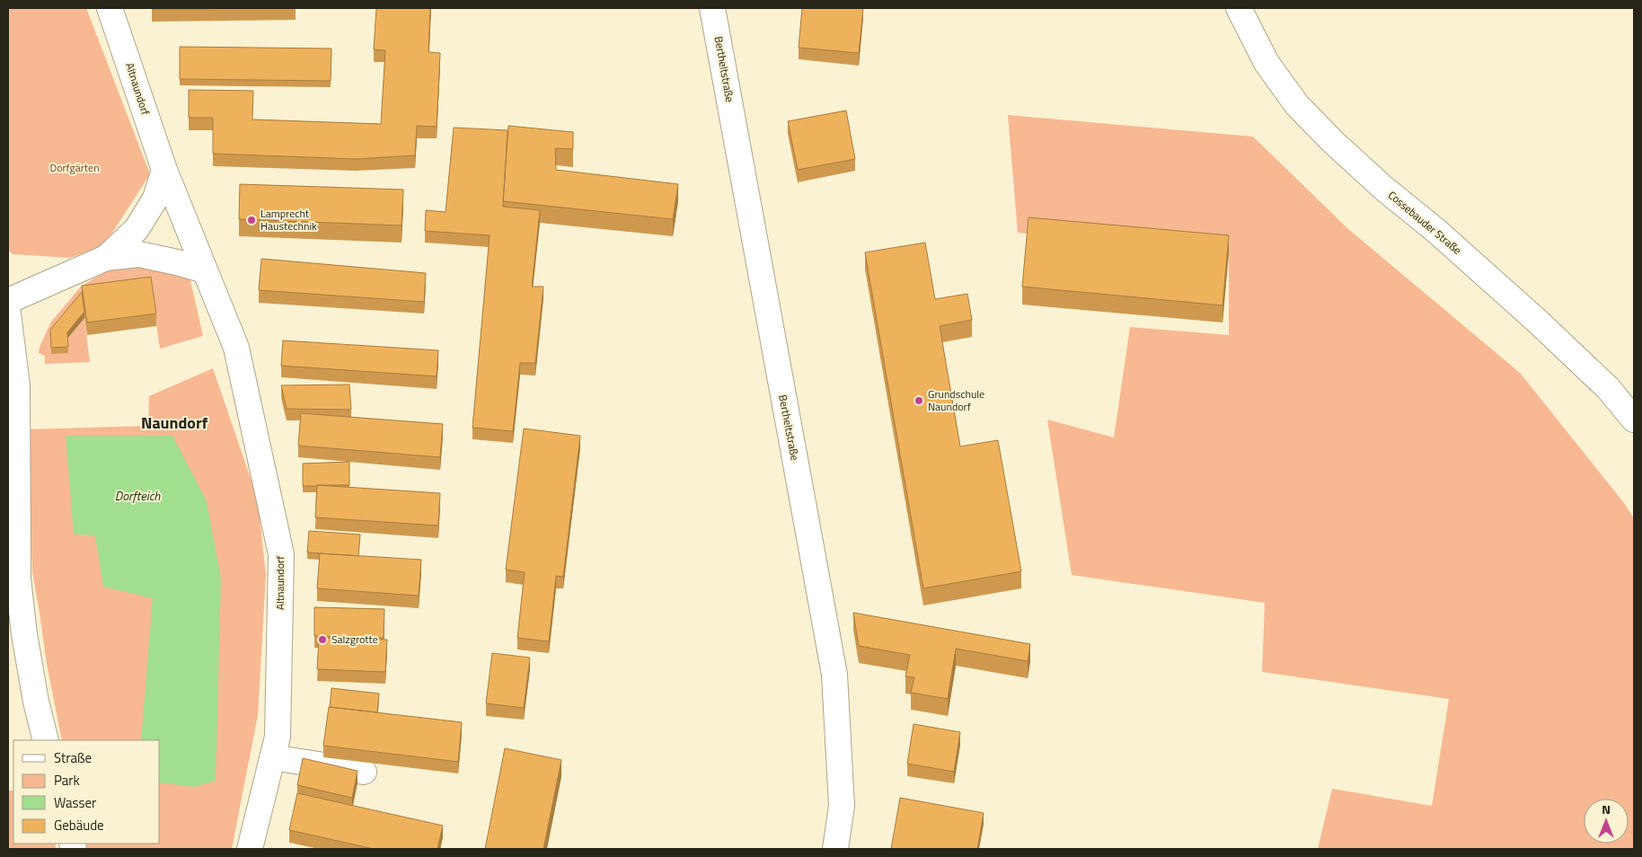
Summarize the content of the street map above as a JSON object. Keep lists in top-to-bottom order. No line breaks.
{"streets":{"street":["Bertheltstraße","Altnaundorf","Cossebauder Straße"]},"districts":["Naundorf"],"water":["Dorfteich"],"parks":["Dorfgärten"],"places":["Lamprecht Haustechnik","Grundschule Naundorf","Salzgrotte"],"legend":["Straße","Park","Wasser","Gebäude"],"north":"top"}
